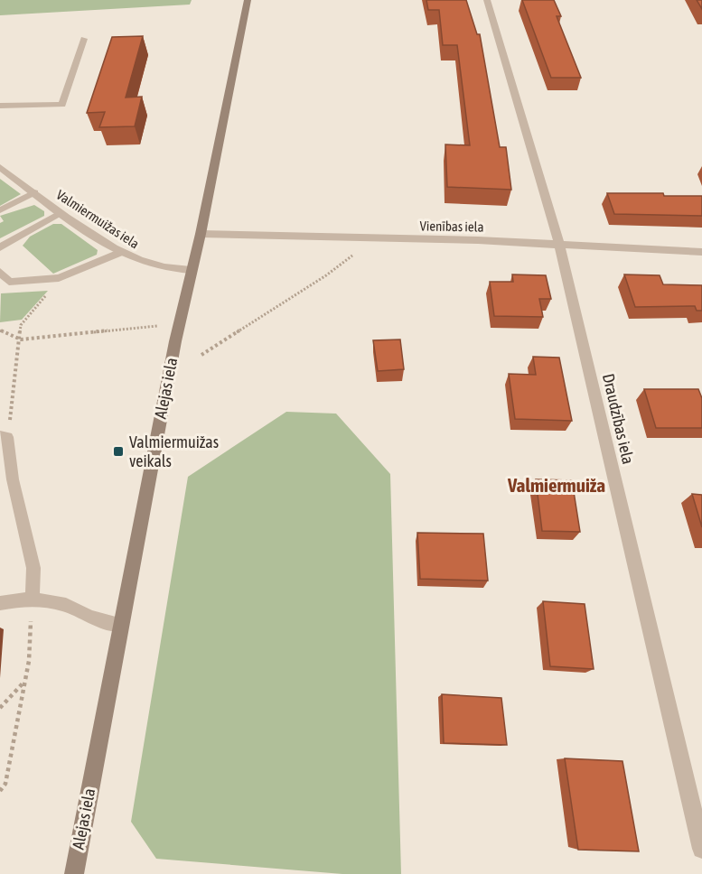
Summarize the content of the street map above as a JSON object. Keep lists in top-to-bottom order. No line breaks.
{"streets":{"main road":["Alejas iela"],"street":["Valmiermuižas iela","Vienības iela","Draudzības iela"]},"crossings":[["Valmiermuižas iela","Alejas iela"],["Vienības iela","Alejas iela"],["Vienības iela","Draudzības iela"]],"districts":["Valmiermuiža"],"places":{"transit":["Valmiermuižas veikals"]}}
